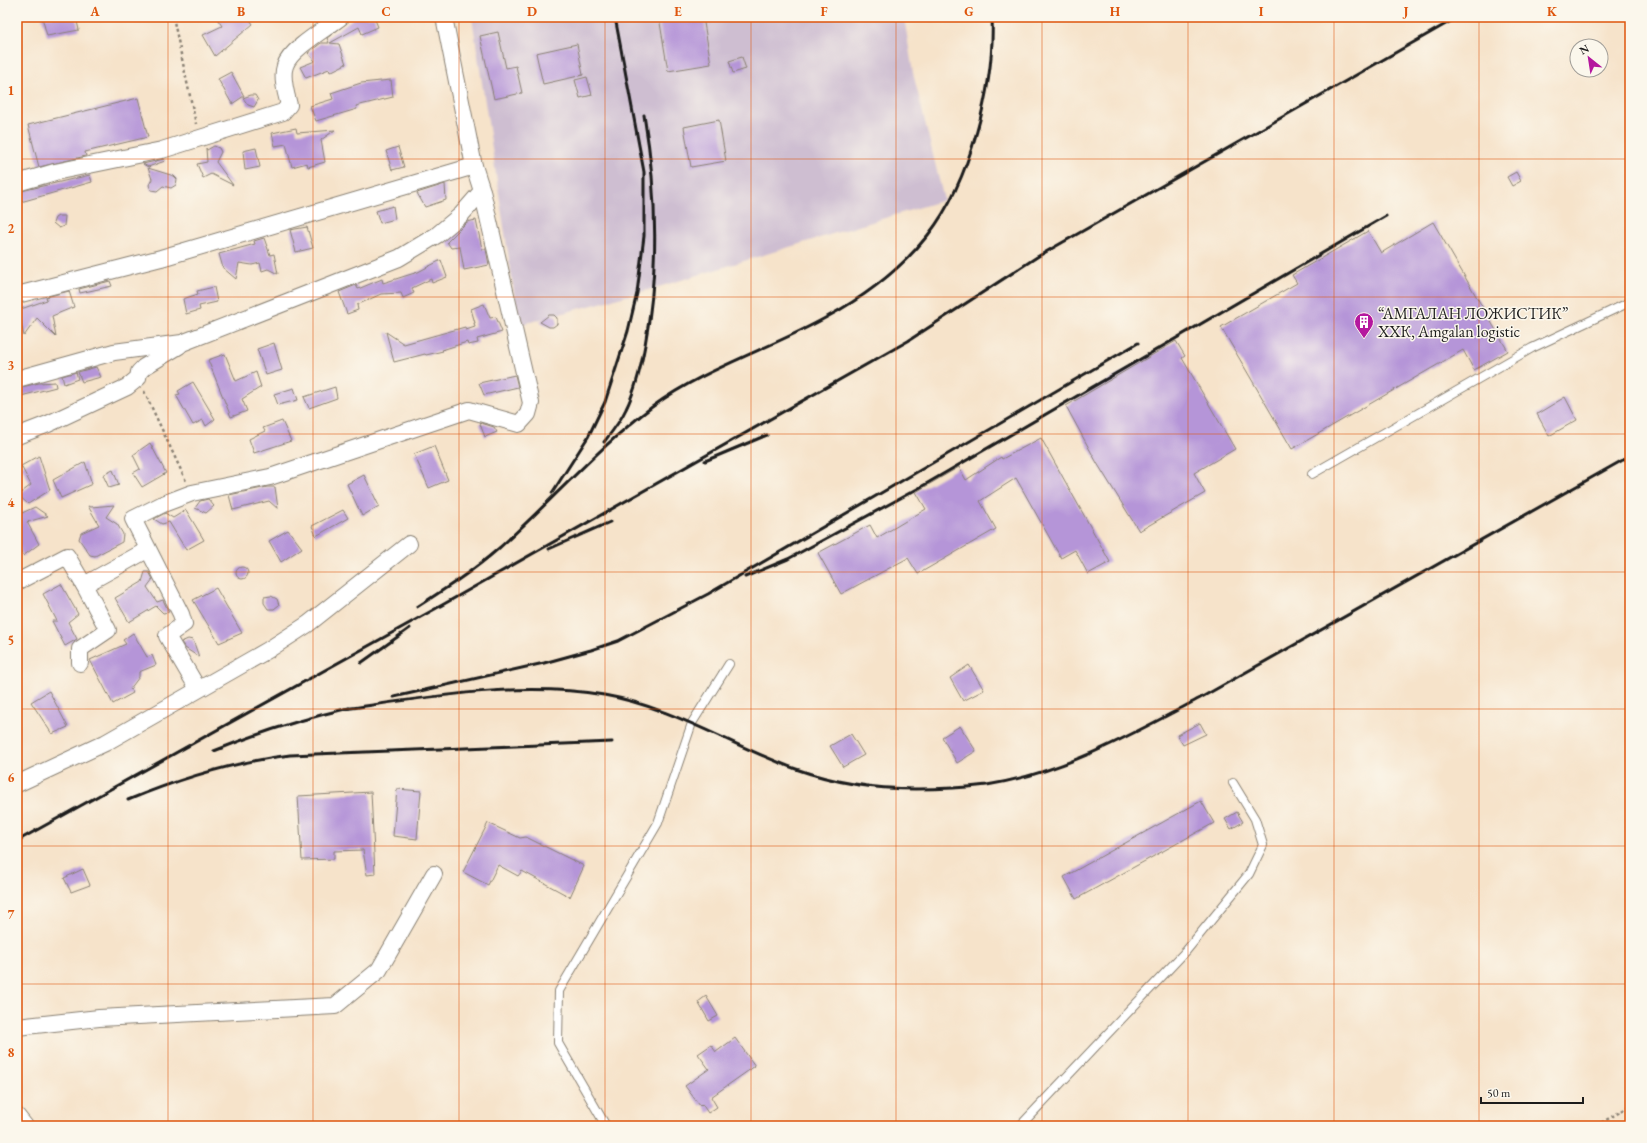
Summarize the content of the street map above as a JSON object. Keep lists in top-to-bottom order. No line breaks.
{"places":{"building":["“АМГАЛАН ЛОЖИСТИК” ХХК, Amgalan logistic"]},"scale_bar":"50 m","north":"top left","grid":{"columns":["A","B","C","D","E","F","G","H","I","J","K"],"rows":["1","2","3","4","5","6","7","8"]}}
